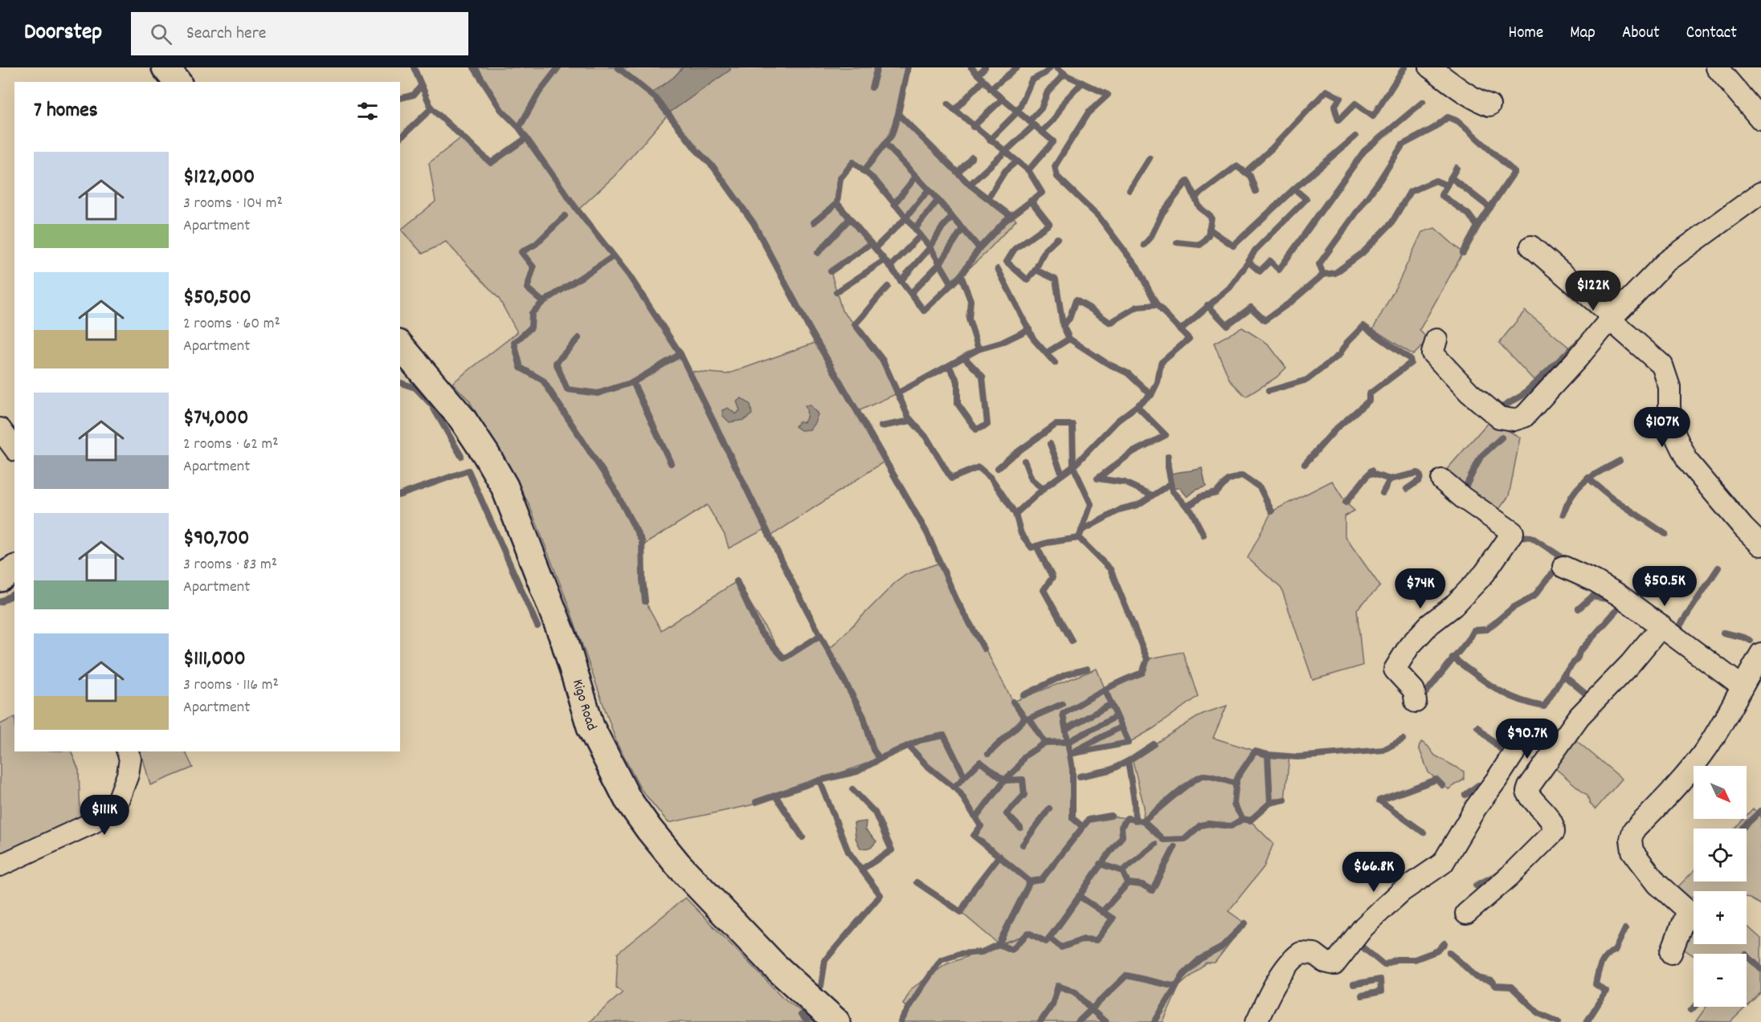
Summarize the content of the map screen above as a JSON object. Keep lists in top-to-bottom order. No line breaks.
{"streets":{"street":["Kigo Road"]},"north":"bottom right","page":{"header":"Doorstep","search":"Search here","nav":["Home","Map","About","Contact"],"heading":"7 homes","list":[{"name":"$122,000","note":"3 rooms · 104 m² · Apartment"},{"name":"$50,500","note":"2 rooms · 60 m² · Apartment"},{"name":"$74,000","note":"2 rooms · 62 m² · Apartment"},{"name":"$90,700","note":"3 rooms · 83 m² · Apartment"},{"name":"$111,000","note":"3 rooms · 116 m² · Apartment"}],"price":["$122K","$107K","$50.5K","$74K","$90.7K","$111K","$66.8K"],"map_buttons":["+","−"]}}
